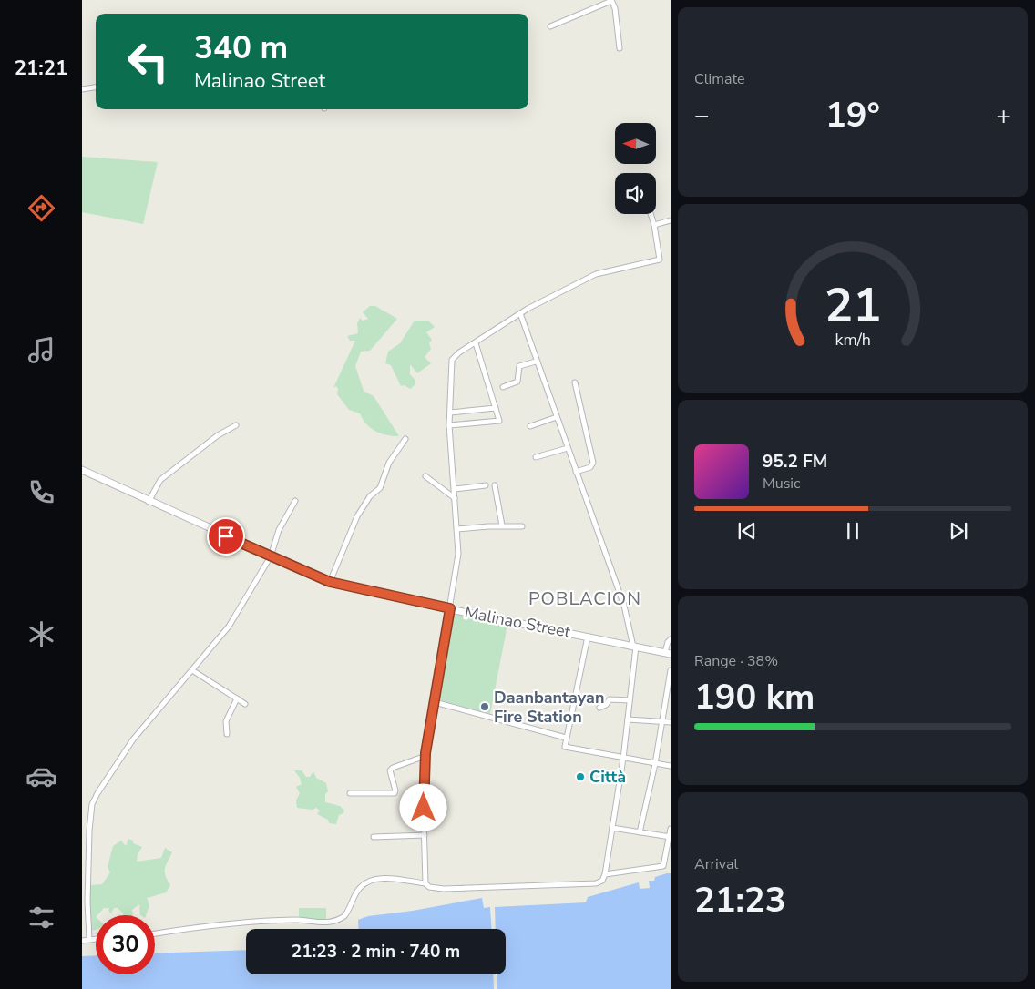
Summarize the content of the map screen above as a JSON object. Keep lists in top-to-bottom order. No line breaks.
{"streets":{"main road":["Malinao Street"]},"districts":["POBLACION"],"places":["Daanbantayan Fire Station","Città"],"north":"left","page":{"tabs":"21:21","tile":["Climate",["Range · 38%","190 km"],["Arrival","21:23"]],"turn":["340 m","Malinao Street"],"heat":["−","19°","+"],"song":["95.2 FM","Music"],"limit":"30","trip":"21:23 · 2 min · 740 m","gauge":["21","km/h"]}}
